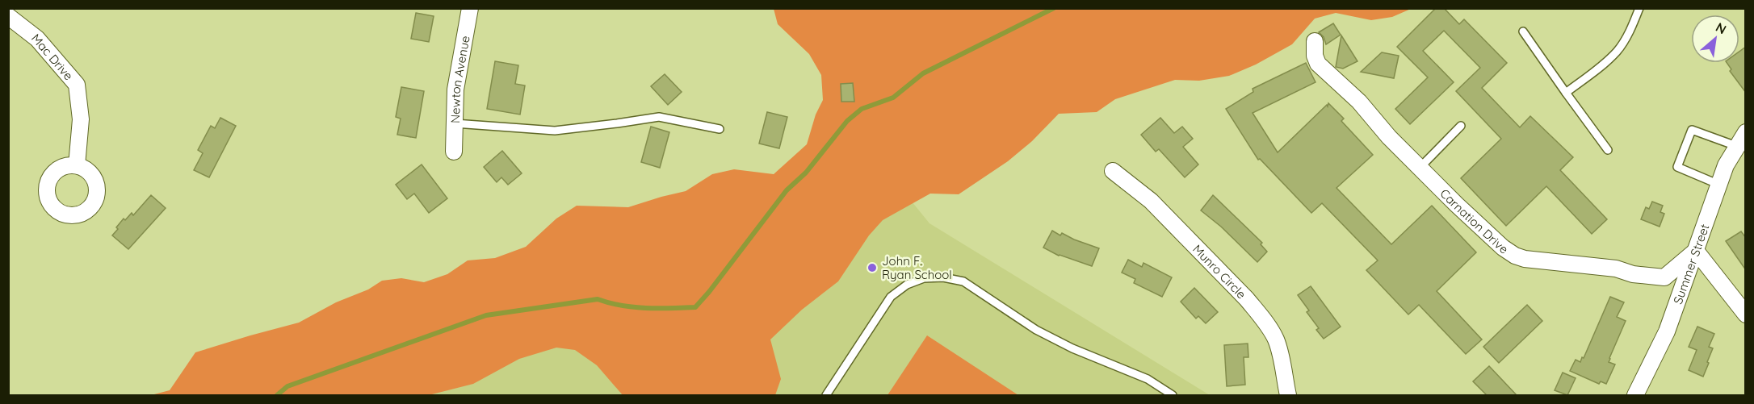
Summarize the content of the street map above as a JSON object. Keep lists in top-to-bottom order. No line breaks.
{"streets":{"street":["Mac Drive","Newton Avenue","Carnation Drive","Summer Street","Munro Circle"]},"crossings":[["Carnation Drive","Summer Street"]],"places":["John F. Ryan School"],"north":"top right"}
